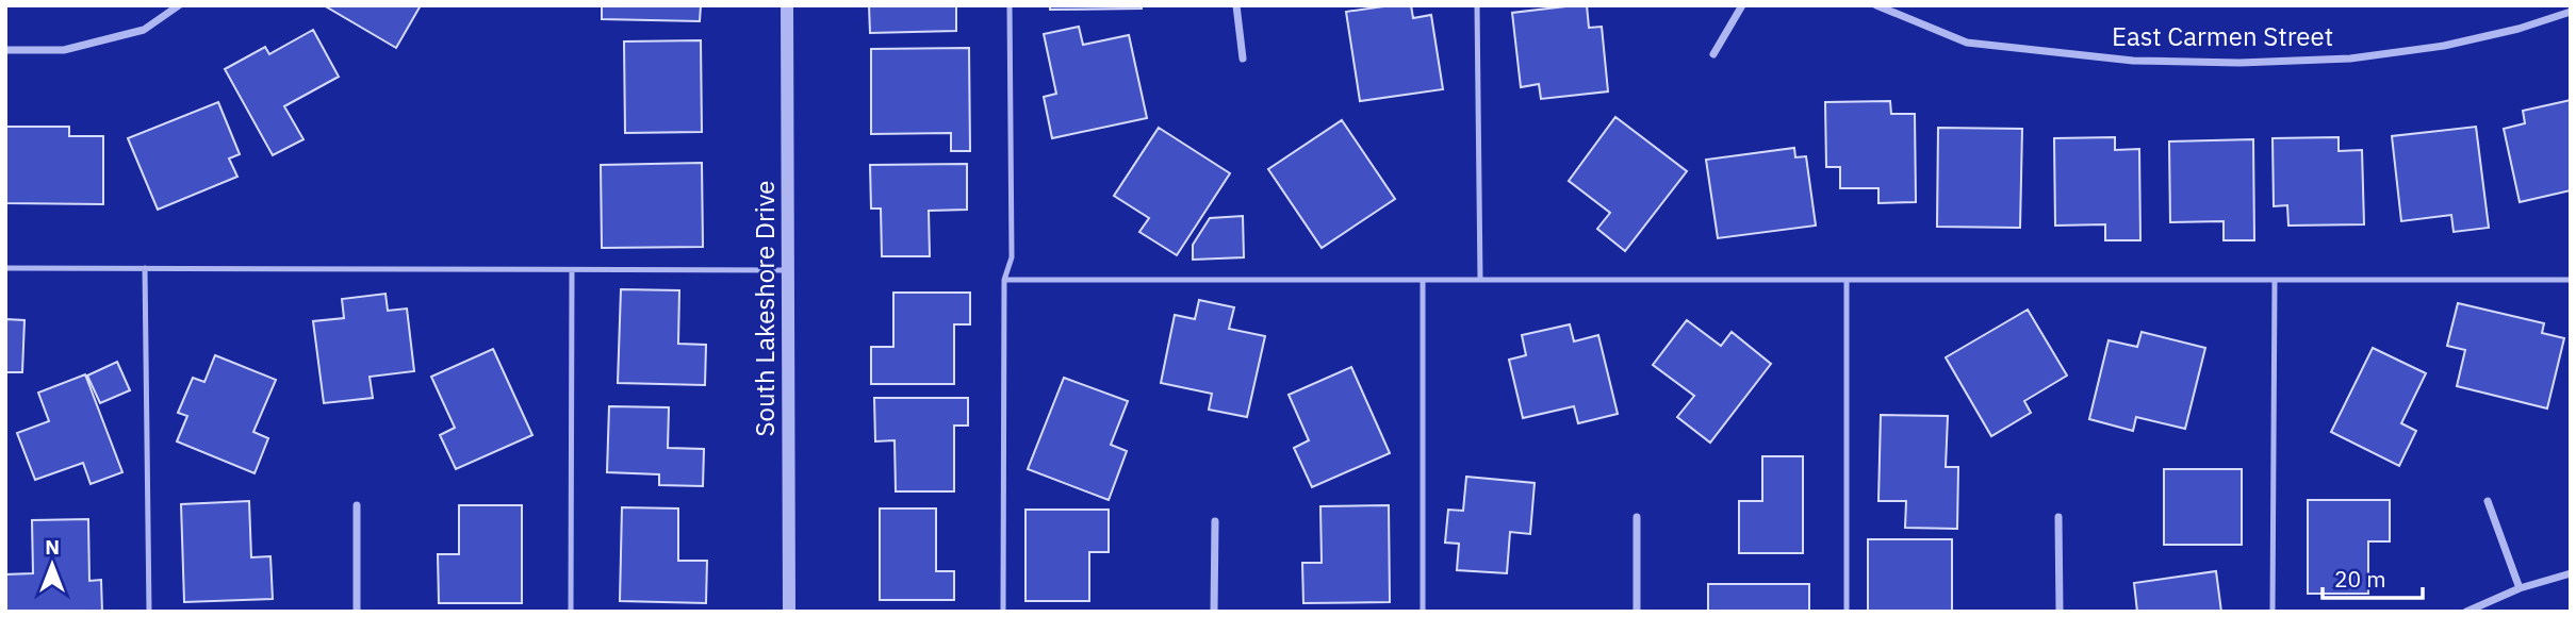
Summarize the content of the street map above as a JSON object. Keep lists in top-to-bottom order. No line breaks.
{"streets":{"street":["East Carmen Street","South Lakeshore Drive"]},"scale_bar":"20 m","north":"top"}
